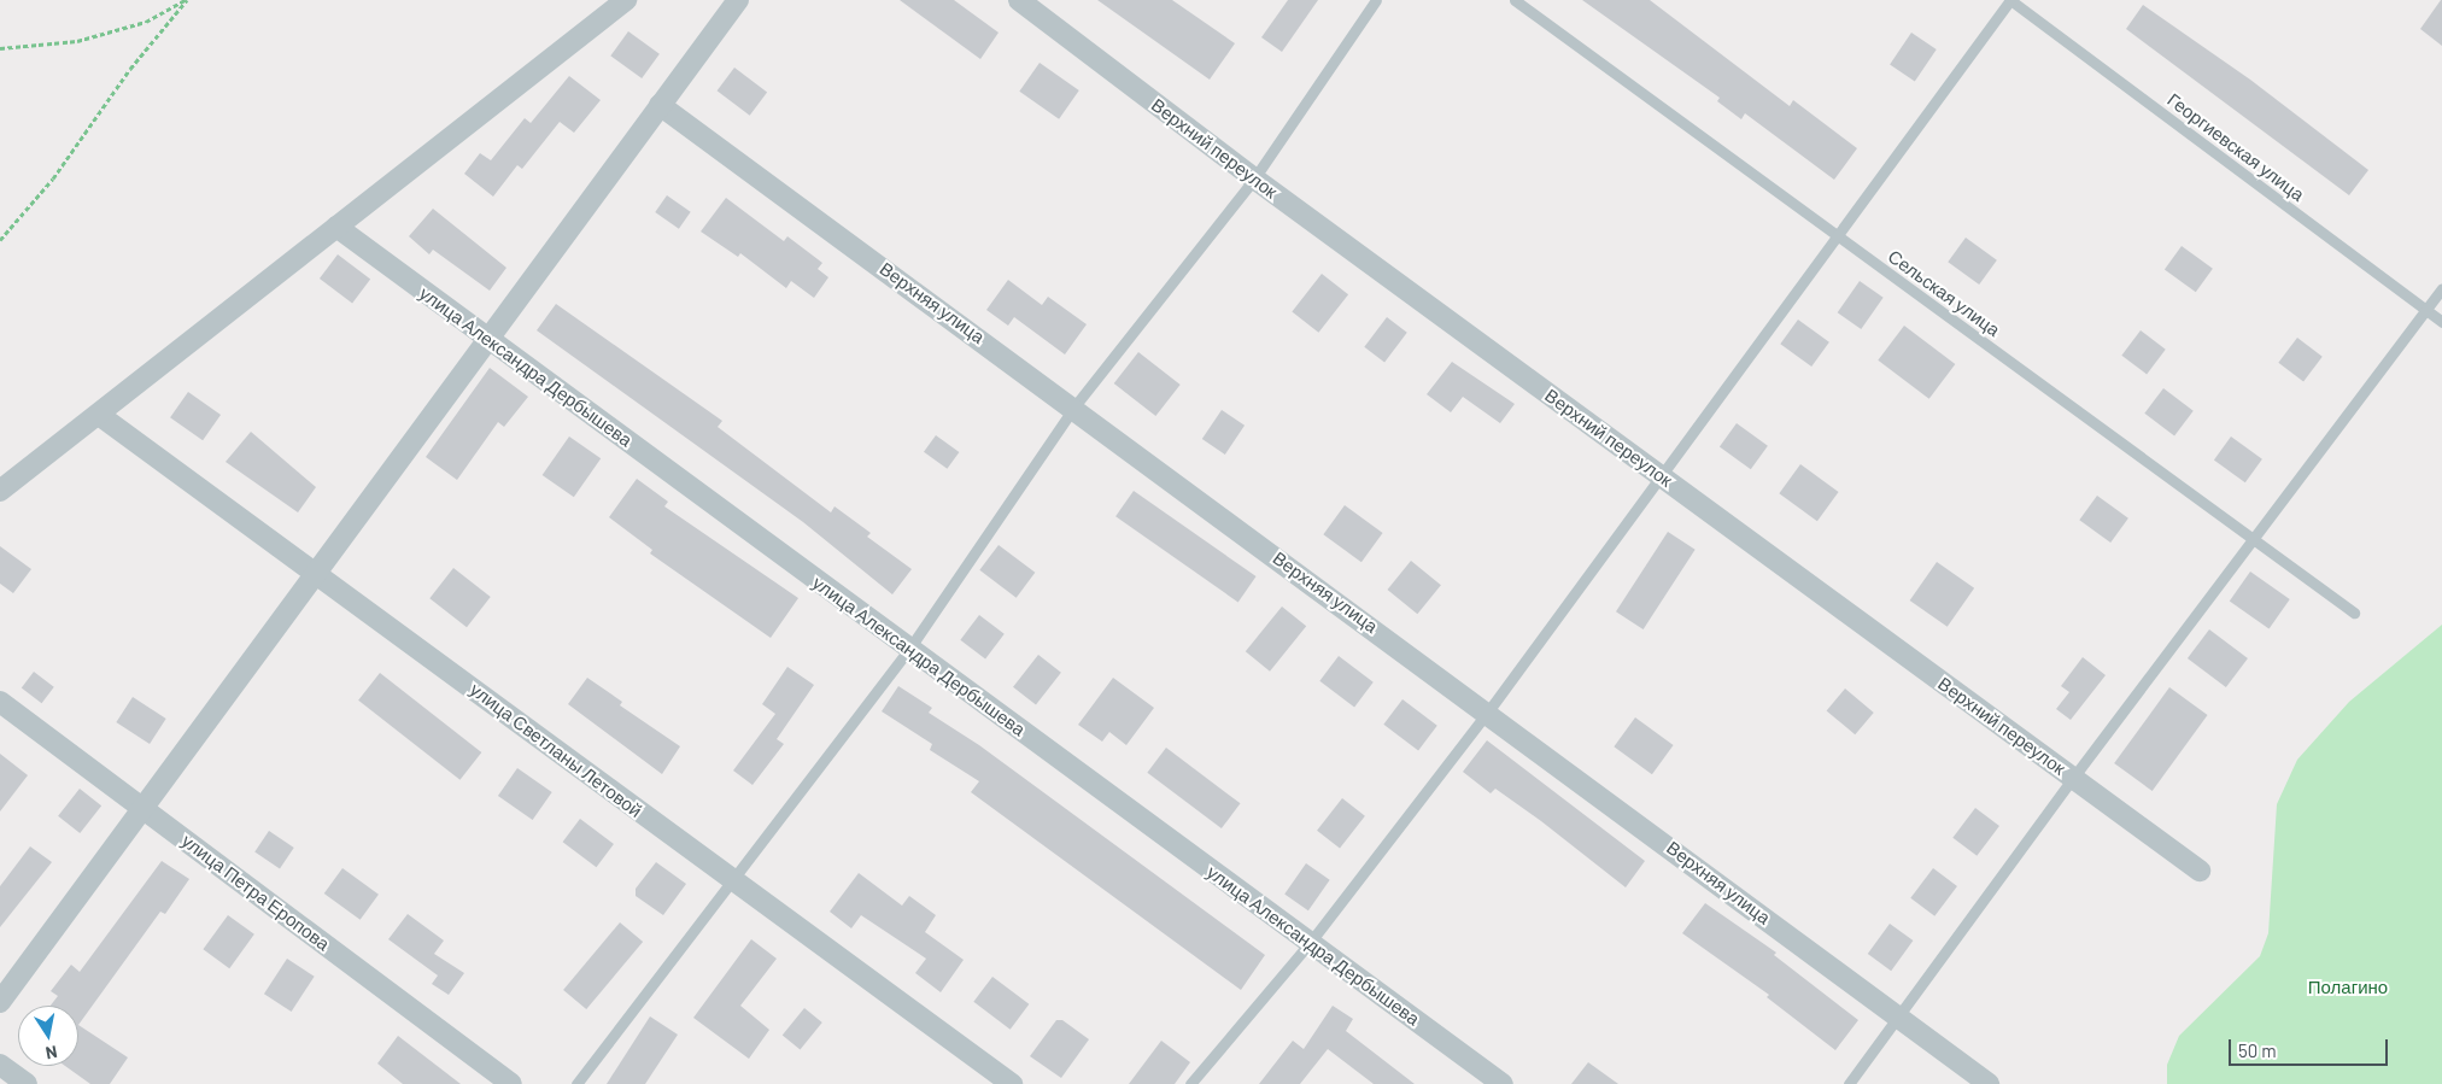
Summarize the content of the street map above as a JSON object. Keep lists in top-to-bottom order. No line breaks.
{"streets":{"street":["Верхний переулок","Верхняя улица","улица Александра Дербышева","улица Светланы Летовой","улица Петра Еропова"],"lane":["Георгиевская улица","Сельская улица"]},"parks":["Полагино"],"scale_bar":"50 m","north":"bottom"}
